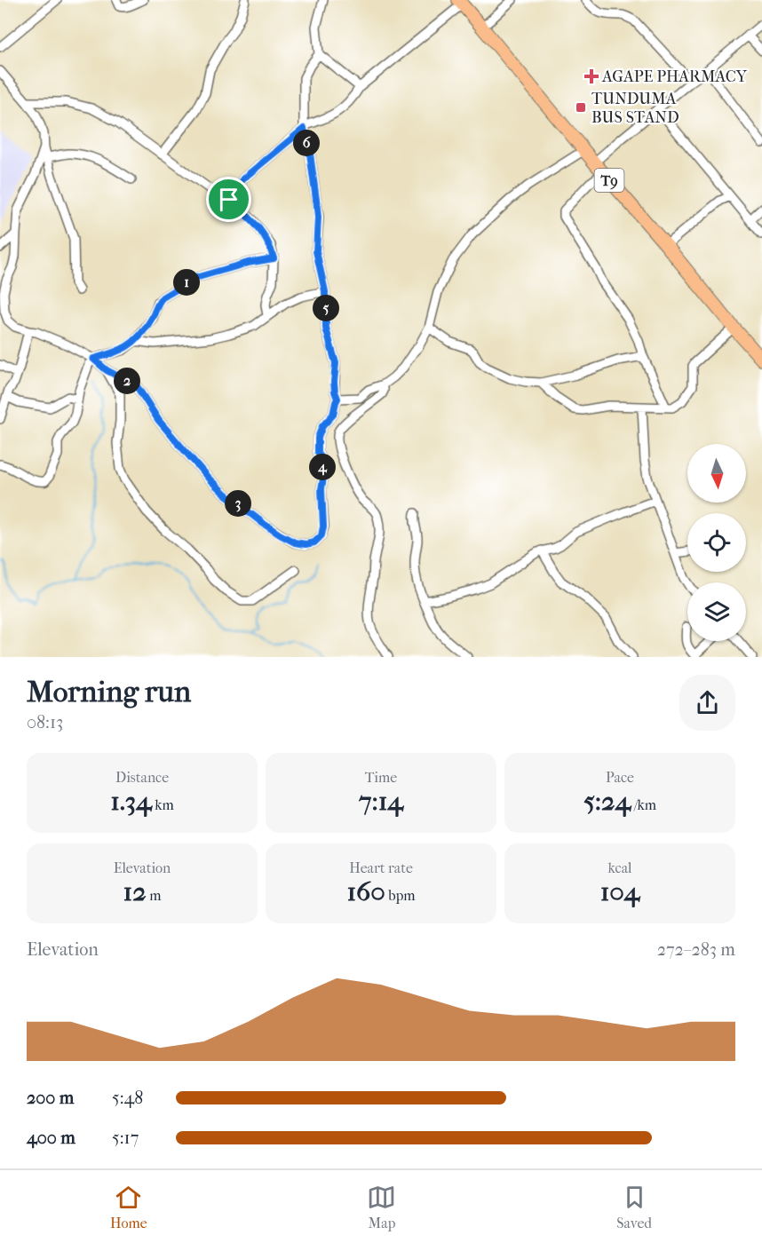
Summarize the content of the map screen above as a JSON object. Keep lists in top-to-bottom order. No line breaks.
{"streets":{"highway":["T9"]},"places":{"health":["AGAPE PHARMACY"],"transit":["TUNDUMA BUS STAND"]},"north":"bottom","page":{"pins":["6","1","5","2","4","3"],"heading":["Morning run","08:13"],"stats":[["Distance","1.34 km"],["Time","7:14"],["Pace","5:24 /km"],["Elevation","12 m"],["Heart rate","160 bpm"],["kcal","104"]],"chart":["Elevation","272–283 m"],"list":[{"name":"200 m","note":"5:48"},{"name":"400 m","note":"5:17"}],"tabs":["Home","Map","Saved"]}}
